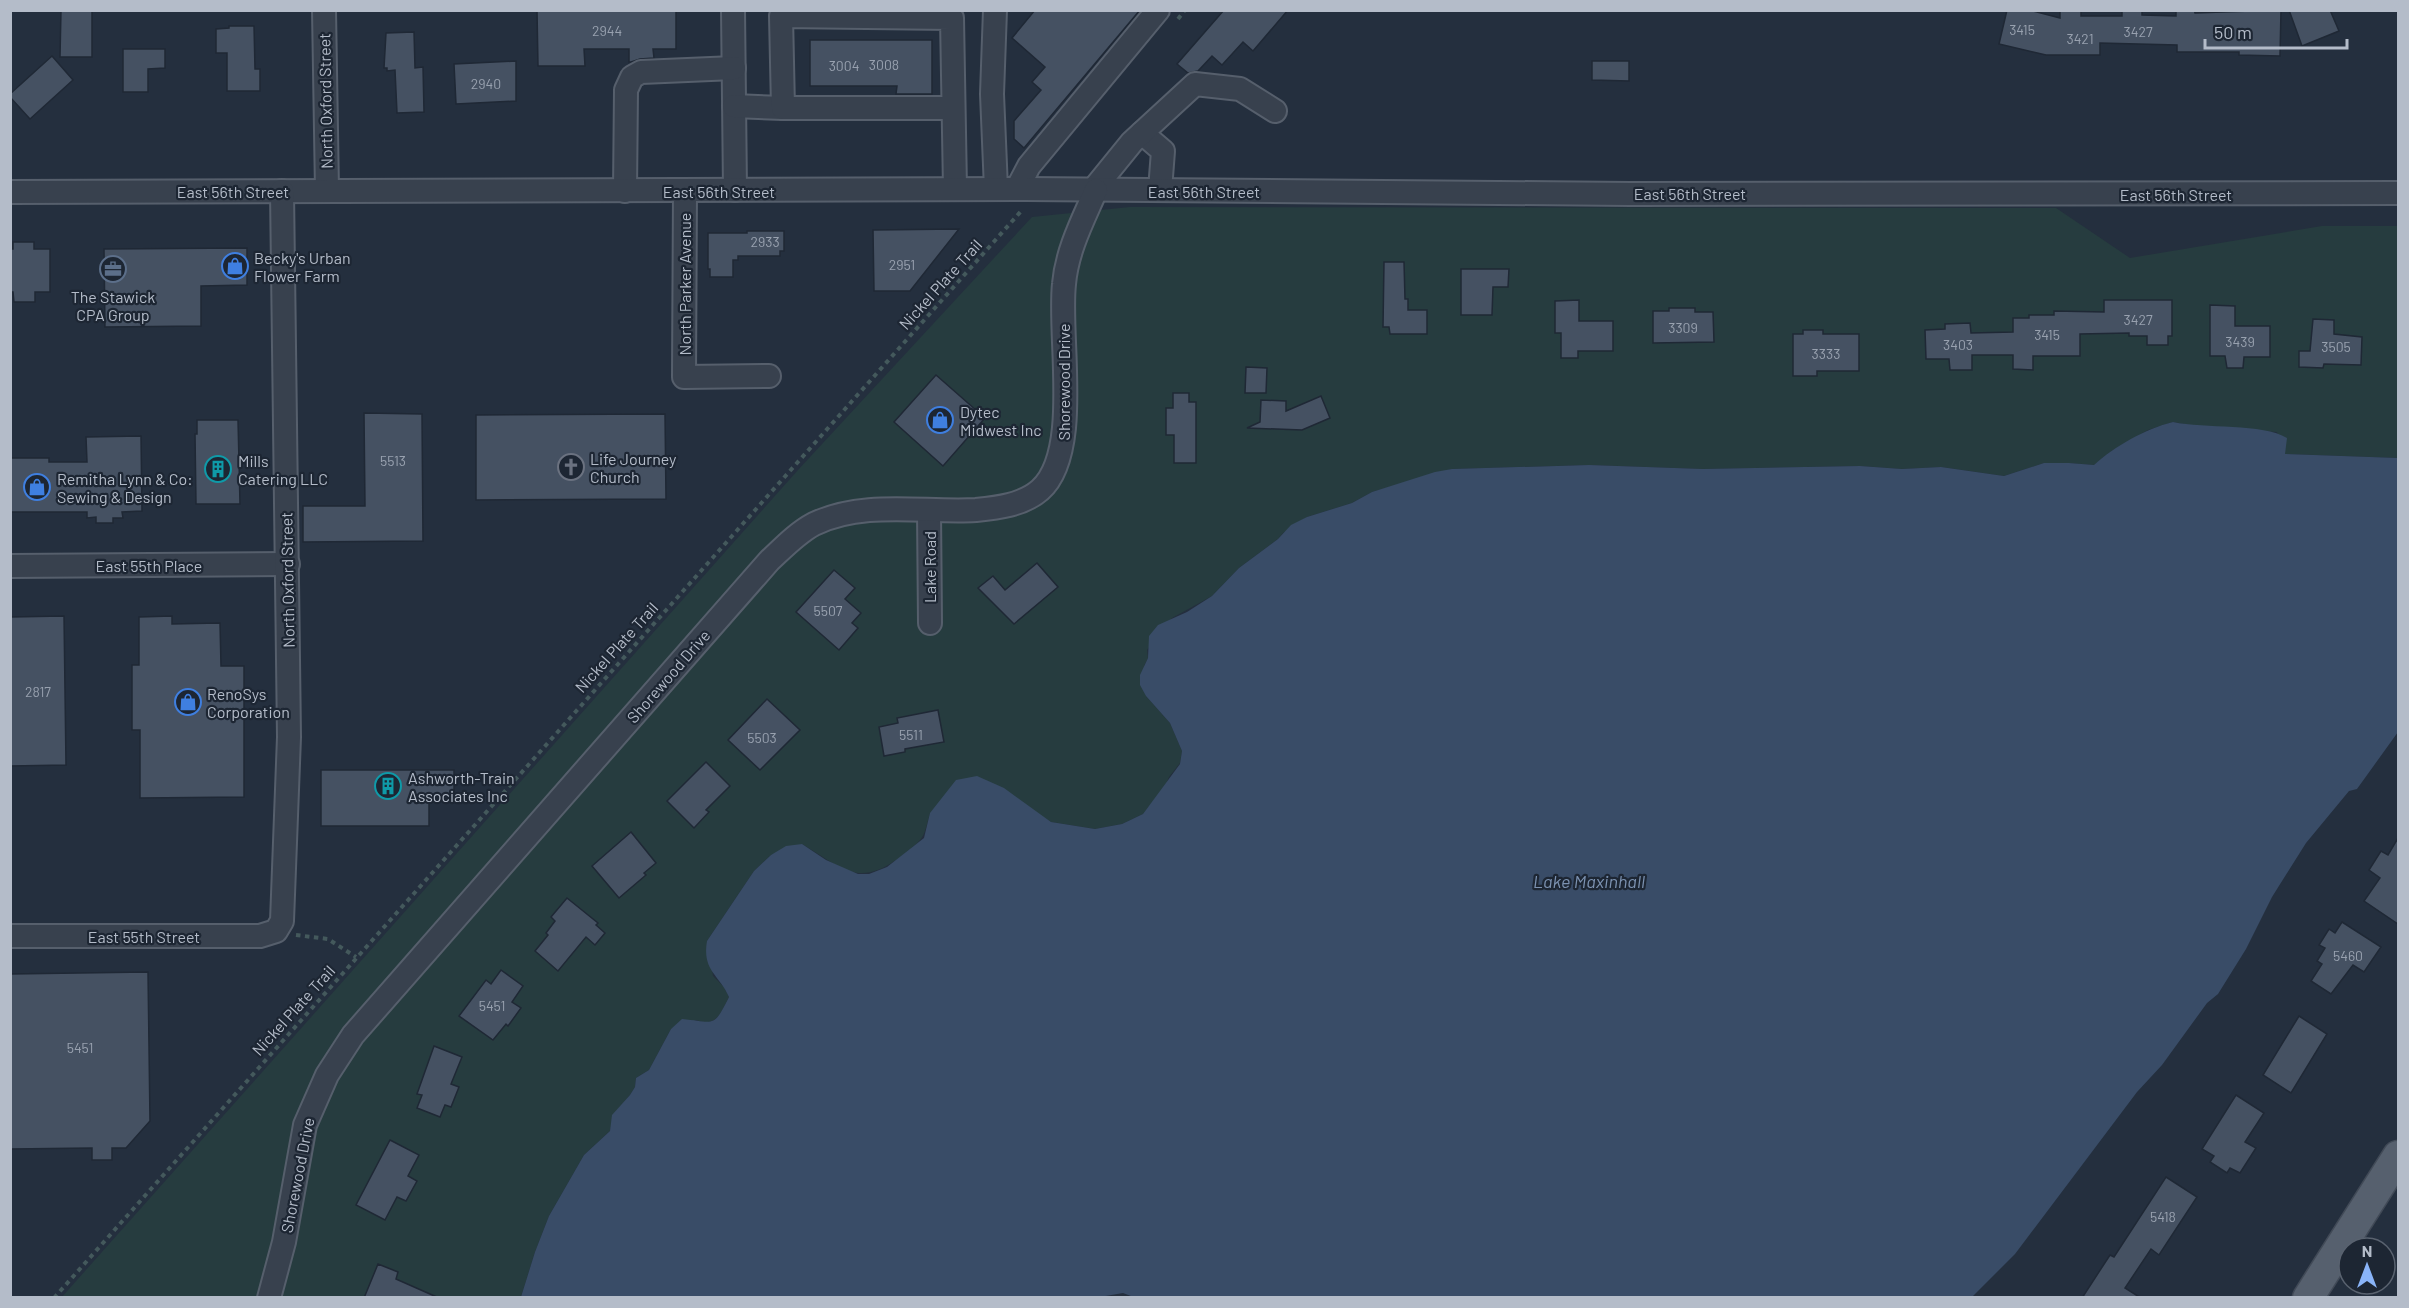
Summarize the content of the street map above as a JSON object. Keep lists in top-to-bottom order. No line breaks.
{"streets":{"street":["North Oxford Street","East 56th Street","North Parker Avenue","Shorewood Drive","East 55th Place","Lake Road","East 55th Street"],"path":["Nickel Plate Trail"]},"crossings":[["North Oxford Street","East 56th Street"],["North Oxford Street","East 55th Place"],["North Oxford Street","East 55th Street"],["East 56th Street","North Parker Avenue"],["East 56th Street","Nickel Plate Trail"],["East 56th Street","Shorewood Drive"],["Shorewood Drive","Lake Road"]],"water":["Lake Maxinhall"],"places":{"shop":["Becky's Urban Flower Farm","Dytec Midwest Inc","Remitha Lynn & Co: Sewing & Design","RenoSys Corporation"],"office":["The Stawick CPA Group"],"church":["Life Journey Church"],"building":["Mills Catering LLC","Ashworth-Train Associates Inc"]},"house_numbers":["3415","2944","3427","3421","3008","3004","2940","2933","2951","3427","3309","3415","3439","3403","3505","3333","5513","5507","2817","5511","5503","5460","5451","5451","5418"],"scale_bar":"50 m","north":"top"}
